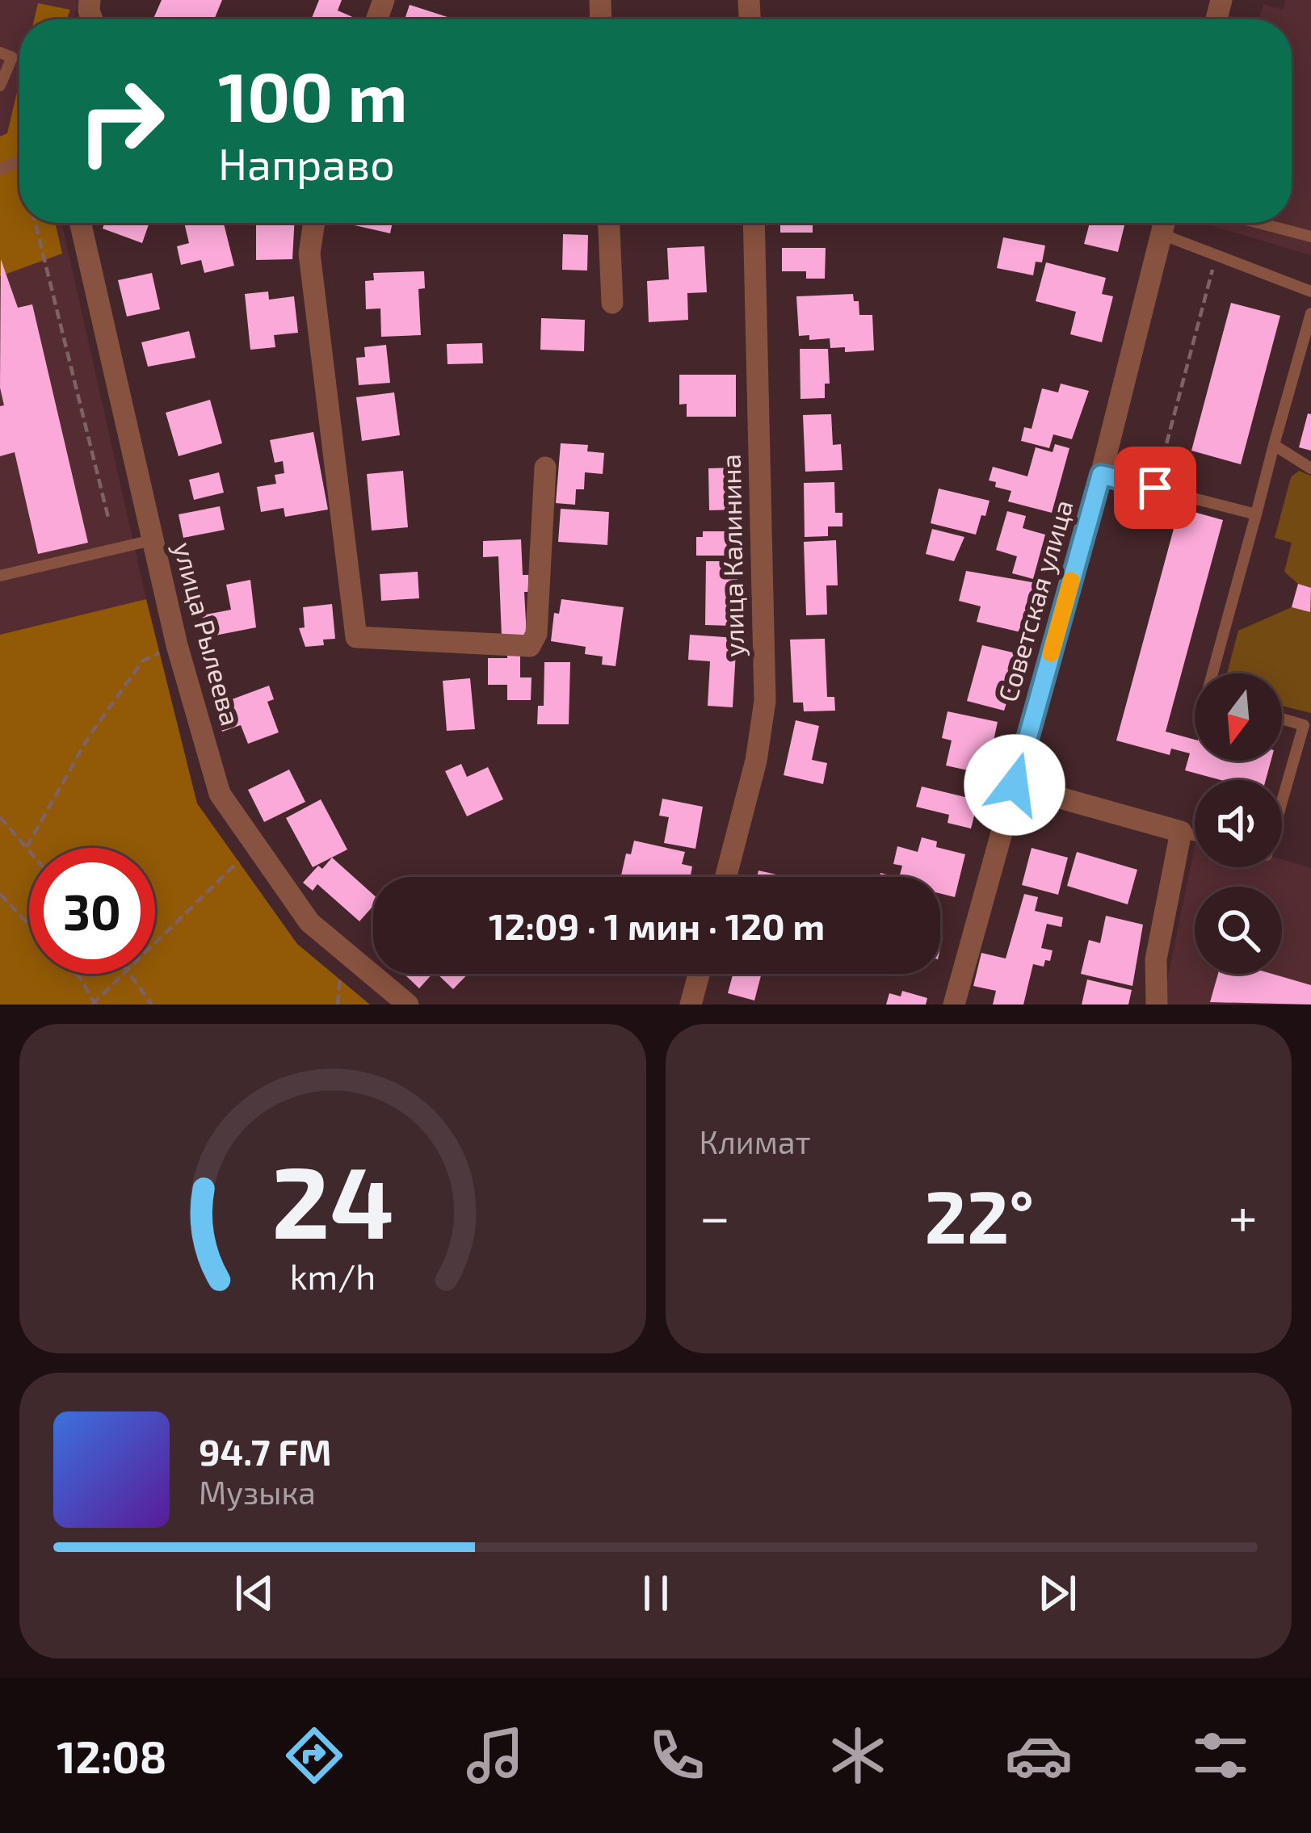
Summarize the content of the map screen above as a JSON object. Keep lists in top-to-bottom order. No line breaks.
{"streets":{"street":["улица Калинина","Советская улица","улица Рылеева"]},"north":"bottom","page":{"turn":["100 m","Направо"],"limit":"30","trip":"12:09 · 1 мин · 120 m","tile":"Климат","heat":["−","22°","+"],"song":["94.7 FM","Музыка"],"tabs":"12:08","gauge":["24","km/h"]}}
